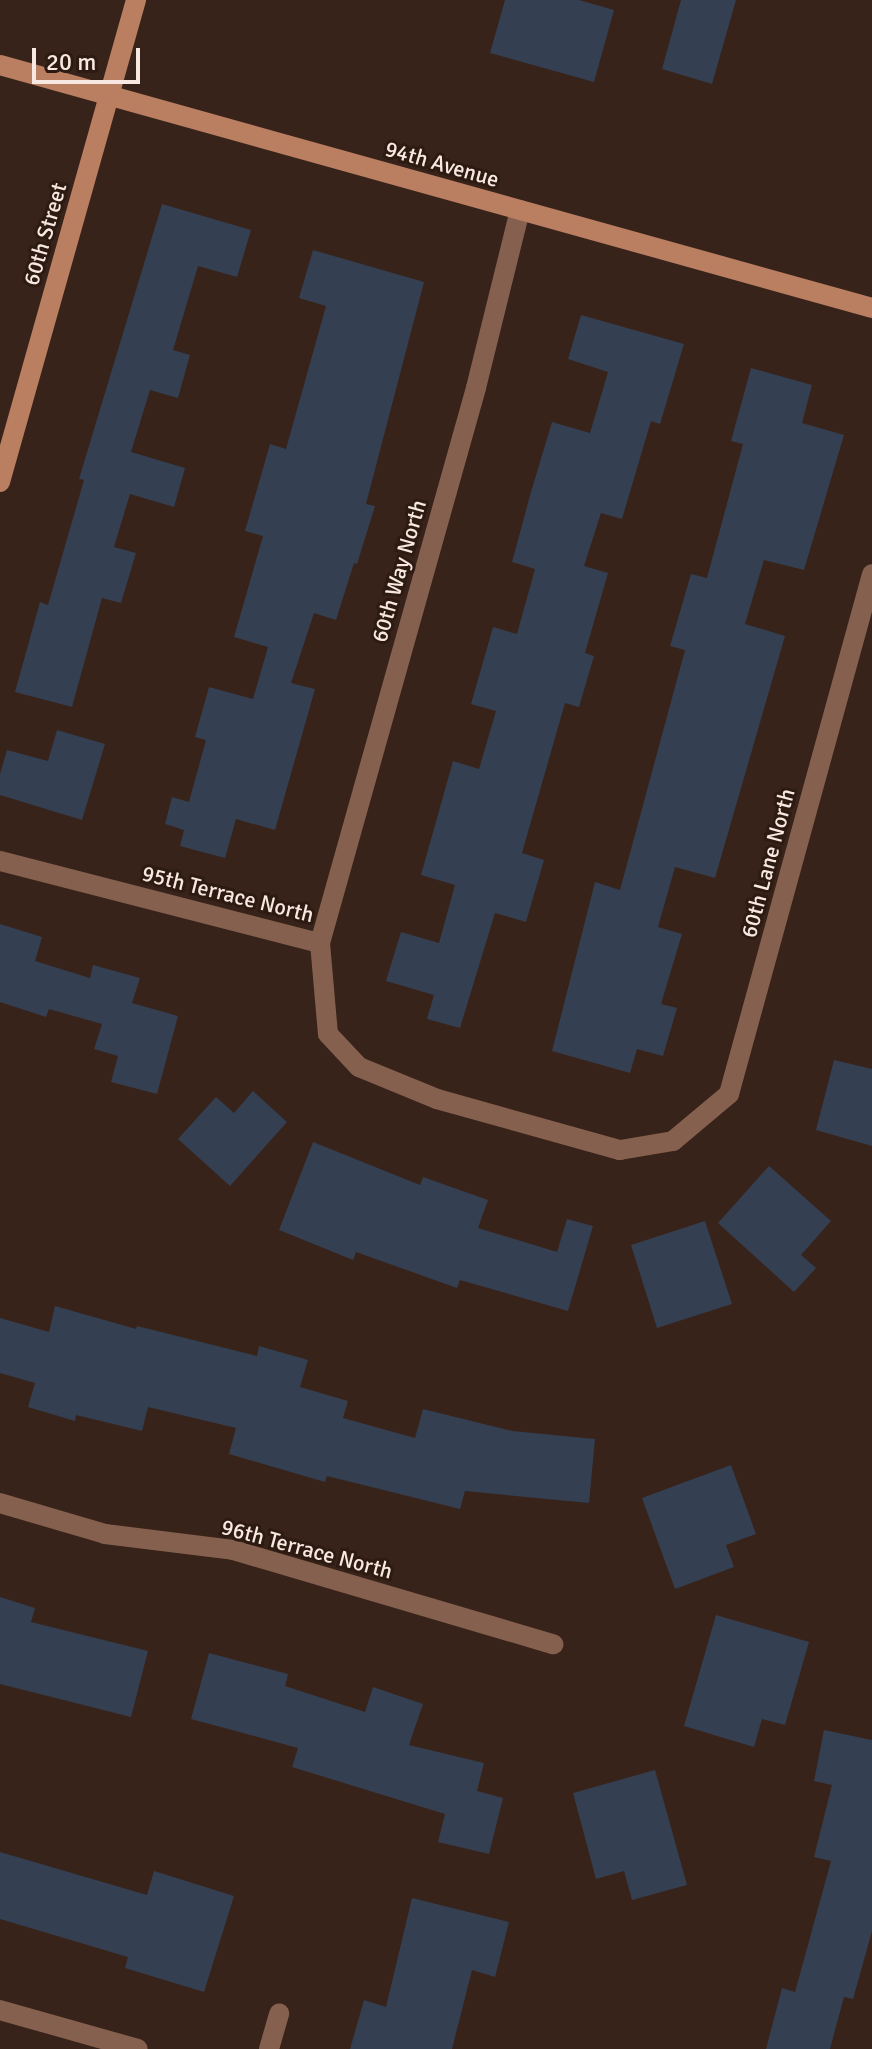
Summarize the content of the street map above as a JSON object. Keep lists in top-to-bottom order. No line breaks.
{"streets":{"street":["94th Avenue","60th Street","60th Way North","60th Lane North","95th Terrace North","96th Terrace North"]},"crossings":[["94th Avenue","60th Street"],["94th Avenue","60th Way North"],["60th Way North","95th Terrace North"],["60th Lane North","95th Terrace North"]],"scale_bar":"20 m"}
